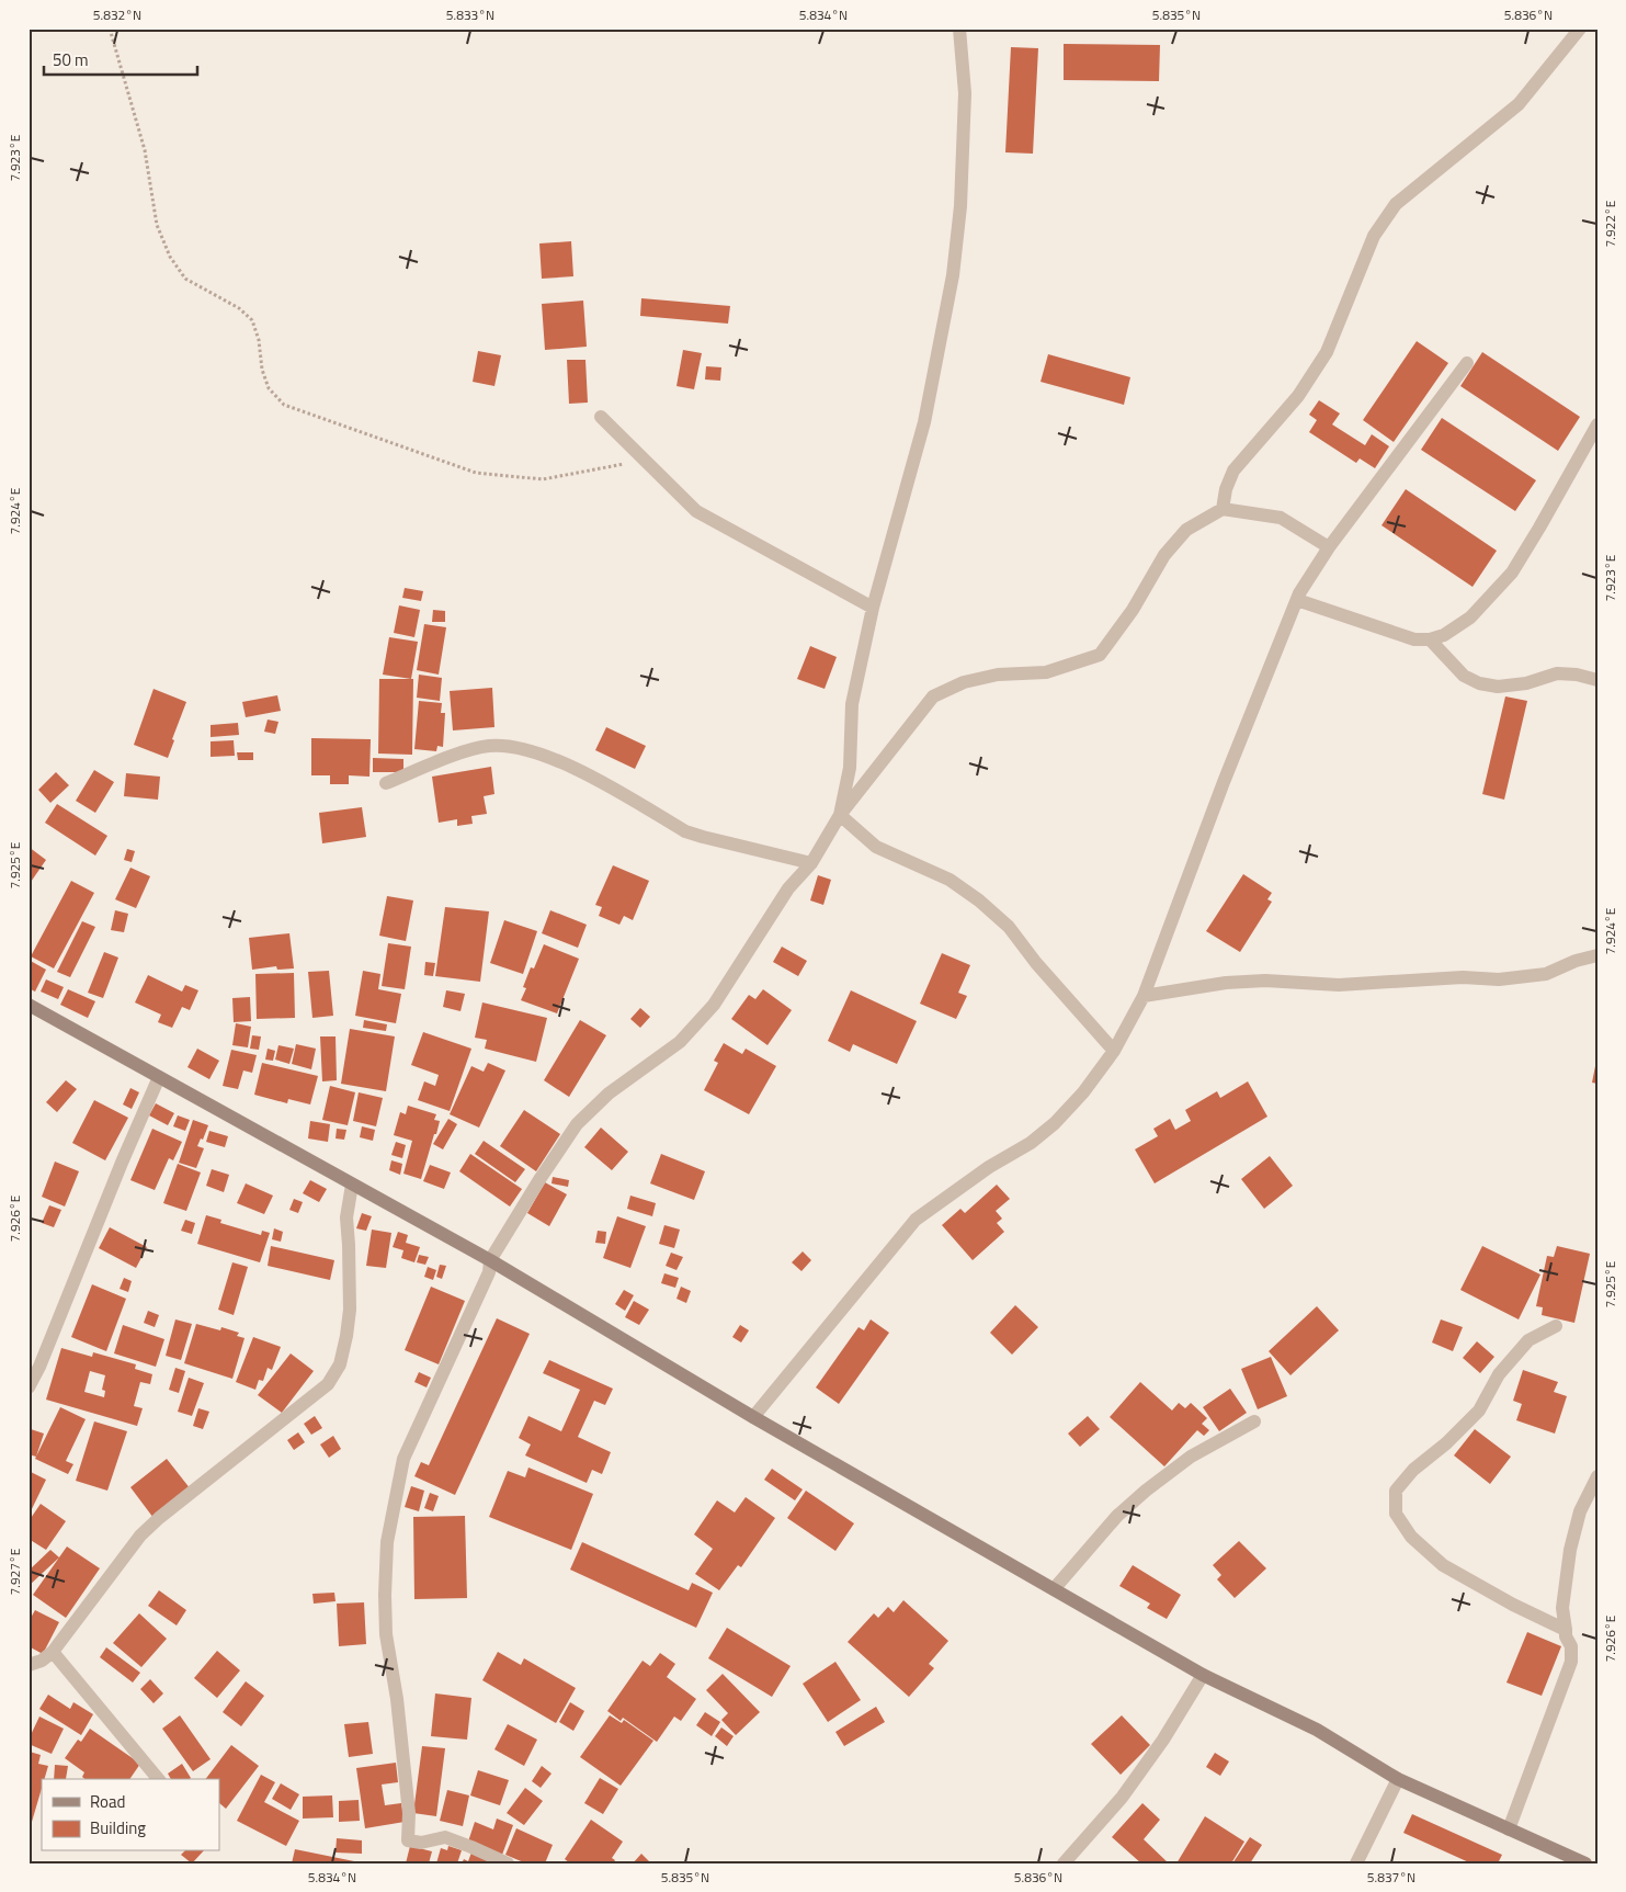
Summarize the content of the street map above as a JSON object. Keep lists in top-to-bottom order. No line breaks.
{"legend":["Road","Building"],"scale_bar":"50 m","coordinates":["5.832°N","5.833°N","5.834°N","5.835°N","5.836°N","7.923°E","7.922°E","7.924°E","7.925°E","7.926°E","7.927°E","5.837°N"]}
